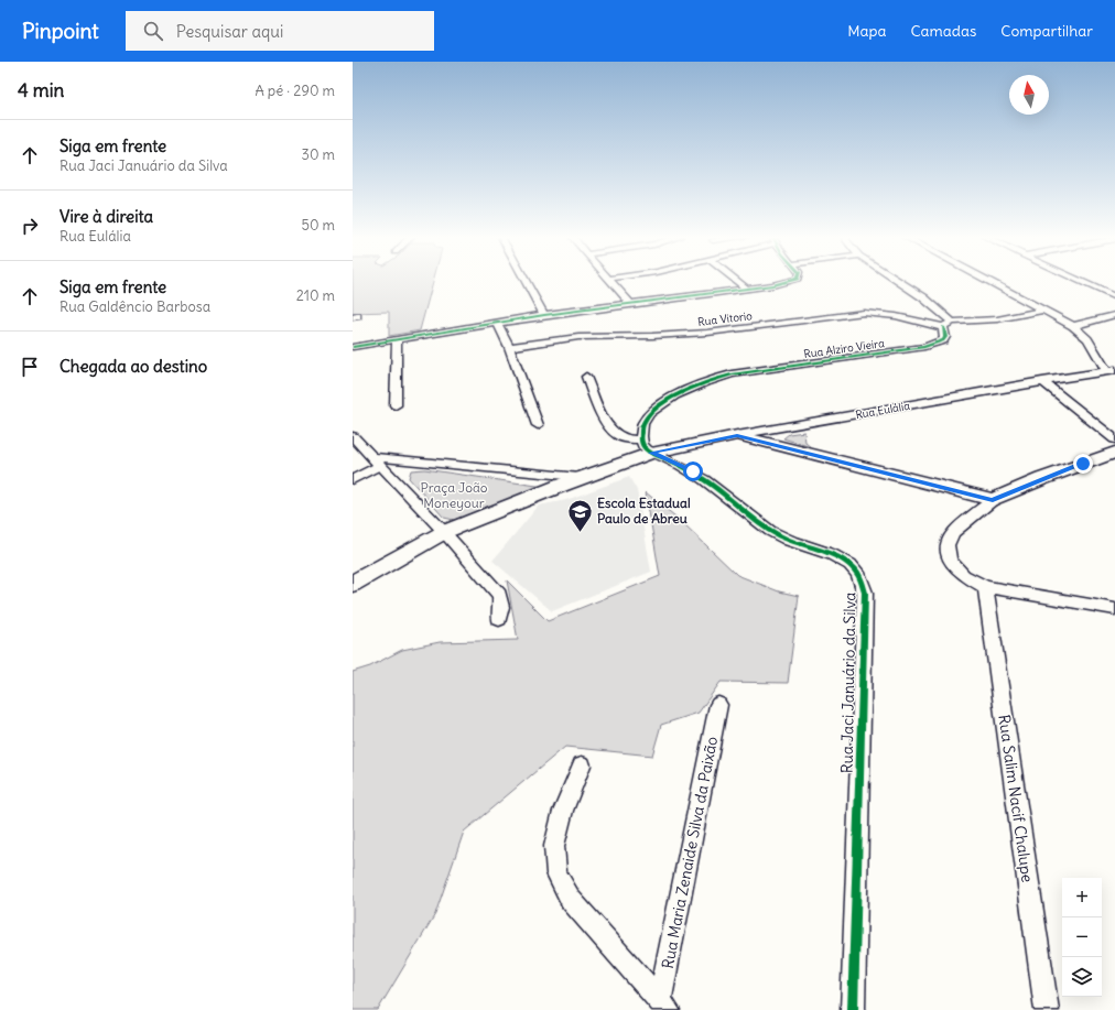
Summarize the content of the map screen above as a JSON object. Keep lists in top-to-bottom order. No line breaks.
{"streets":{"street":["Rua Vitorio","Rua Alziro Vieira","Rua Eulália","Rua Jaci Januário da Silva","Rua Salim Nacif Chalupe","Rua Maria Zenaide Silva da Paixão"]},"crossings":[["Rua Vitorio","Rua Alziro Vieira"],["Rua Alziro Vieira","Rua Eulália"],["Rua Alziro Vieira","Rua Jaci Januário da Silva"],["Rua Eulália","Rua Jaci Januário da Silva"]],"parks":["Praça João Moneyour"],"places":{"school or university":["Escola Estadual Paulo de Abreu"]},"north":"top","page":{"header":"Pinpoint","search":"Pesquisar aqui","nav":["Mapa","Camadas","Compartilhar"],"heading":["4 min","A pé · 290 m"],"list":[["Siga em frente","Rua Jaci Januário da Silva","30 m"],["Vire à direita","Rua Eulália","50 m"],["Siga em frente","Rua Galdêncio Barbosa","210 m"],"Chegada ao destino"],"map_buttons":["+","−"]}}
